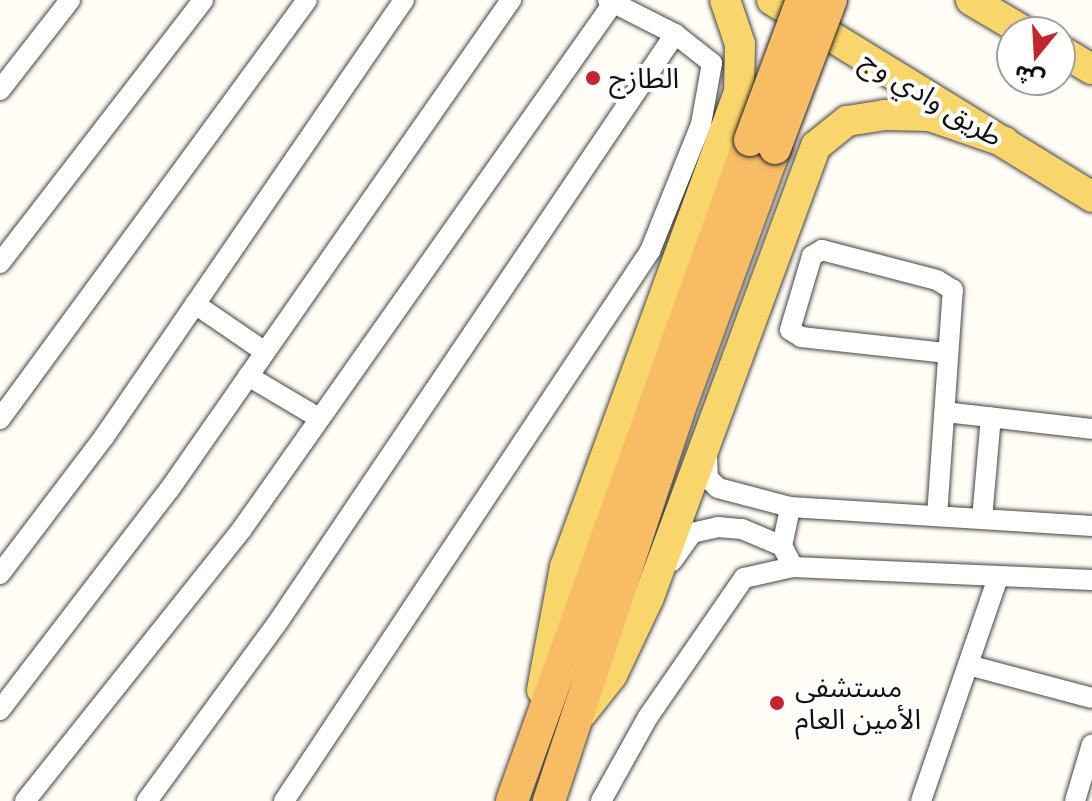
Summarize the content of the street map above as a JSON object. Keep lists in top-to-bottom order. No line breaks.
{"streets":{"main road":["طريق وادي وج"]},"places":["الطازج","مستشفى الأمين العام"],"north":"bottom"}
